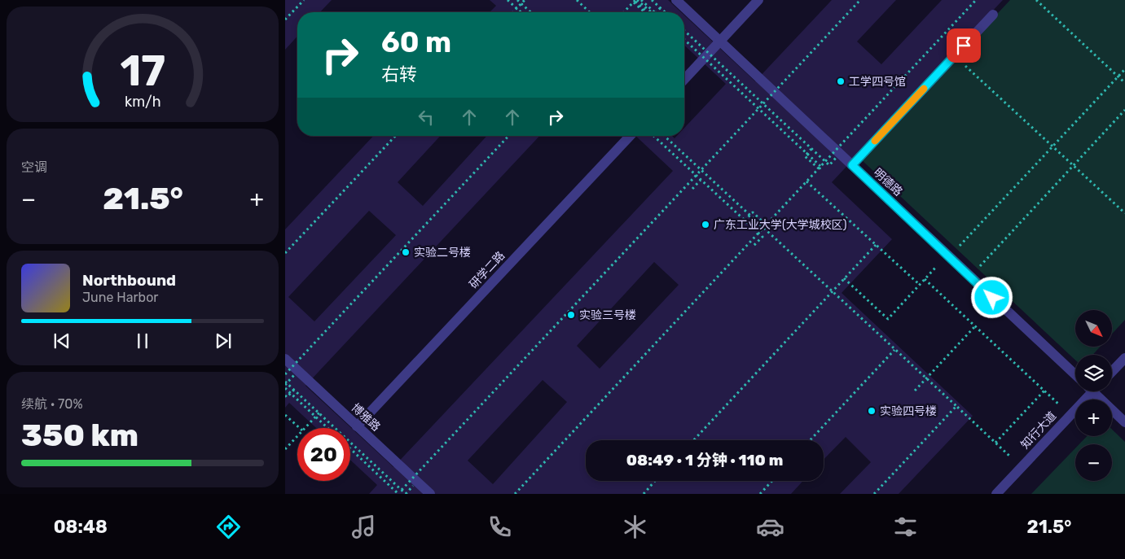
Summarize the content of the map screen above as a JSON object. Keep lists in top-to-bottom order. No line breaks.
{"streets":{"lane":["明德路","研学二路","博雅路","知行大道"]},"crossings":[["研学二路","博雅路"]],"places":["工学四号馆","广东工业大学(大学城校区)","实验二号楼","实验三号楼","实验四号楼"],"north":"bottom right","page":{"turn":["60 m","右转"],"tile":["空调",["续航 · 70%","350 km"]],"heat":["−","21.5°","+"],"song":["Northbound","June Harbor"],"map_buttons":["+","−"],"limit":"20","trip":"08:49 · 1 分钟 · 110 m","tabs":["08:48","21.5°"],"gauge":["17","km/h"]}}
